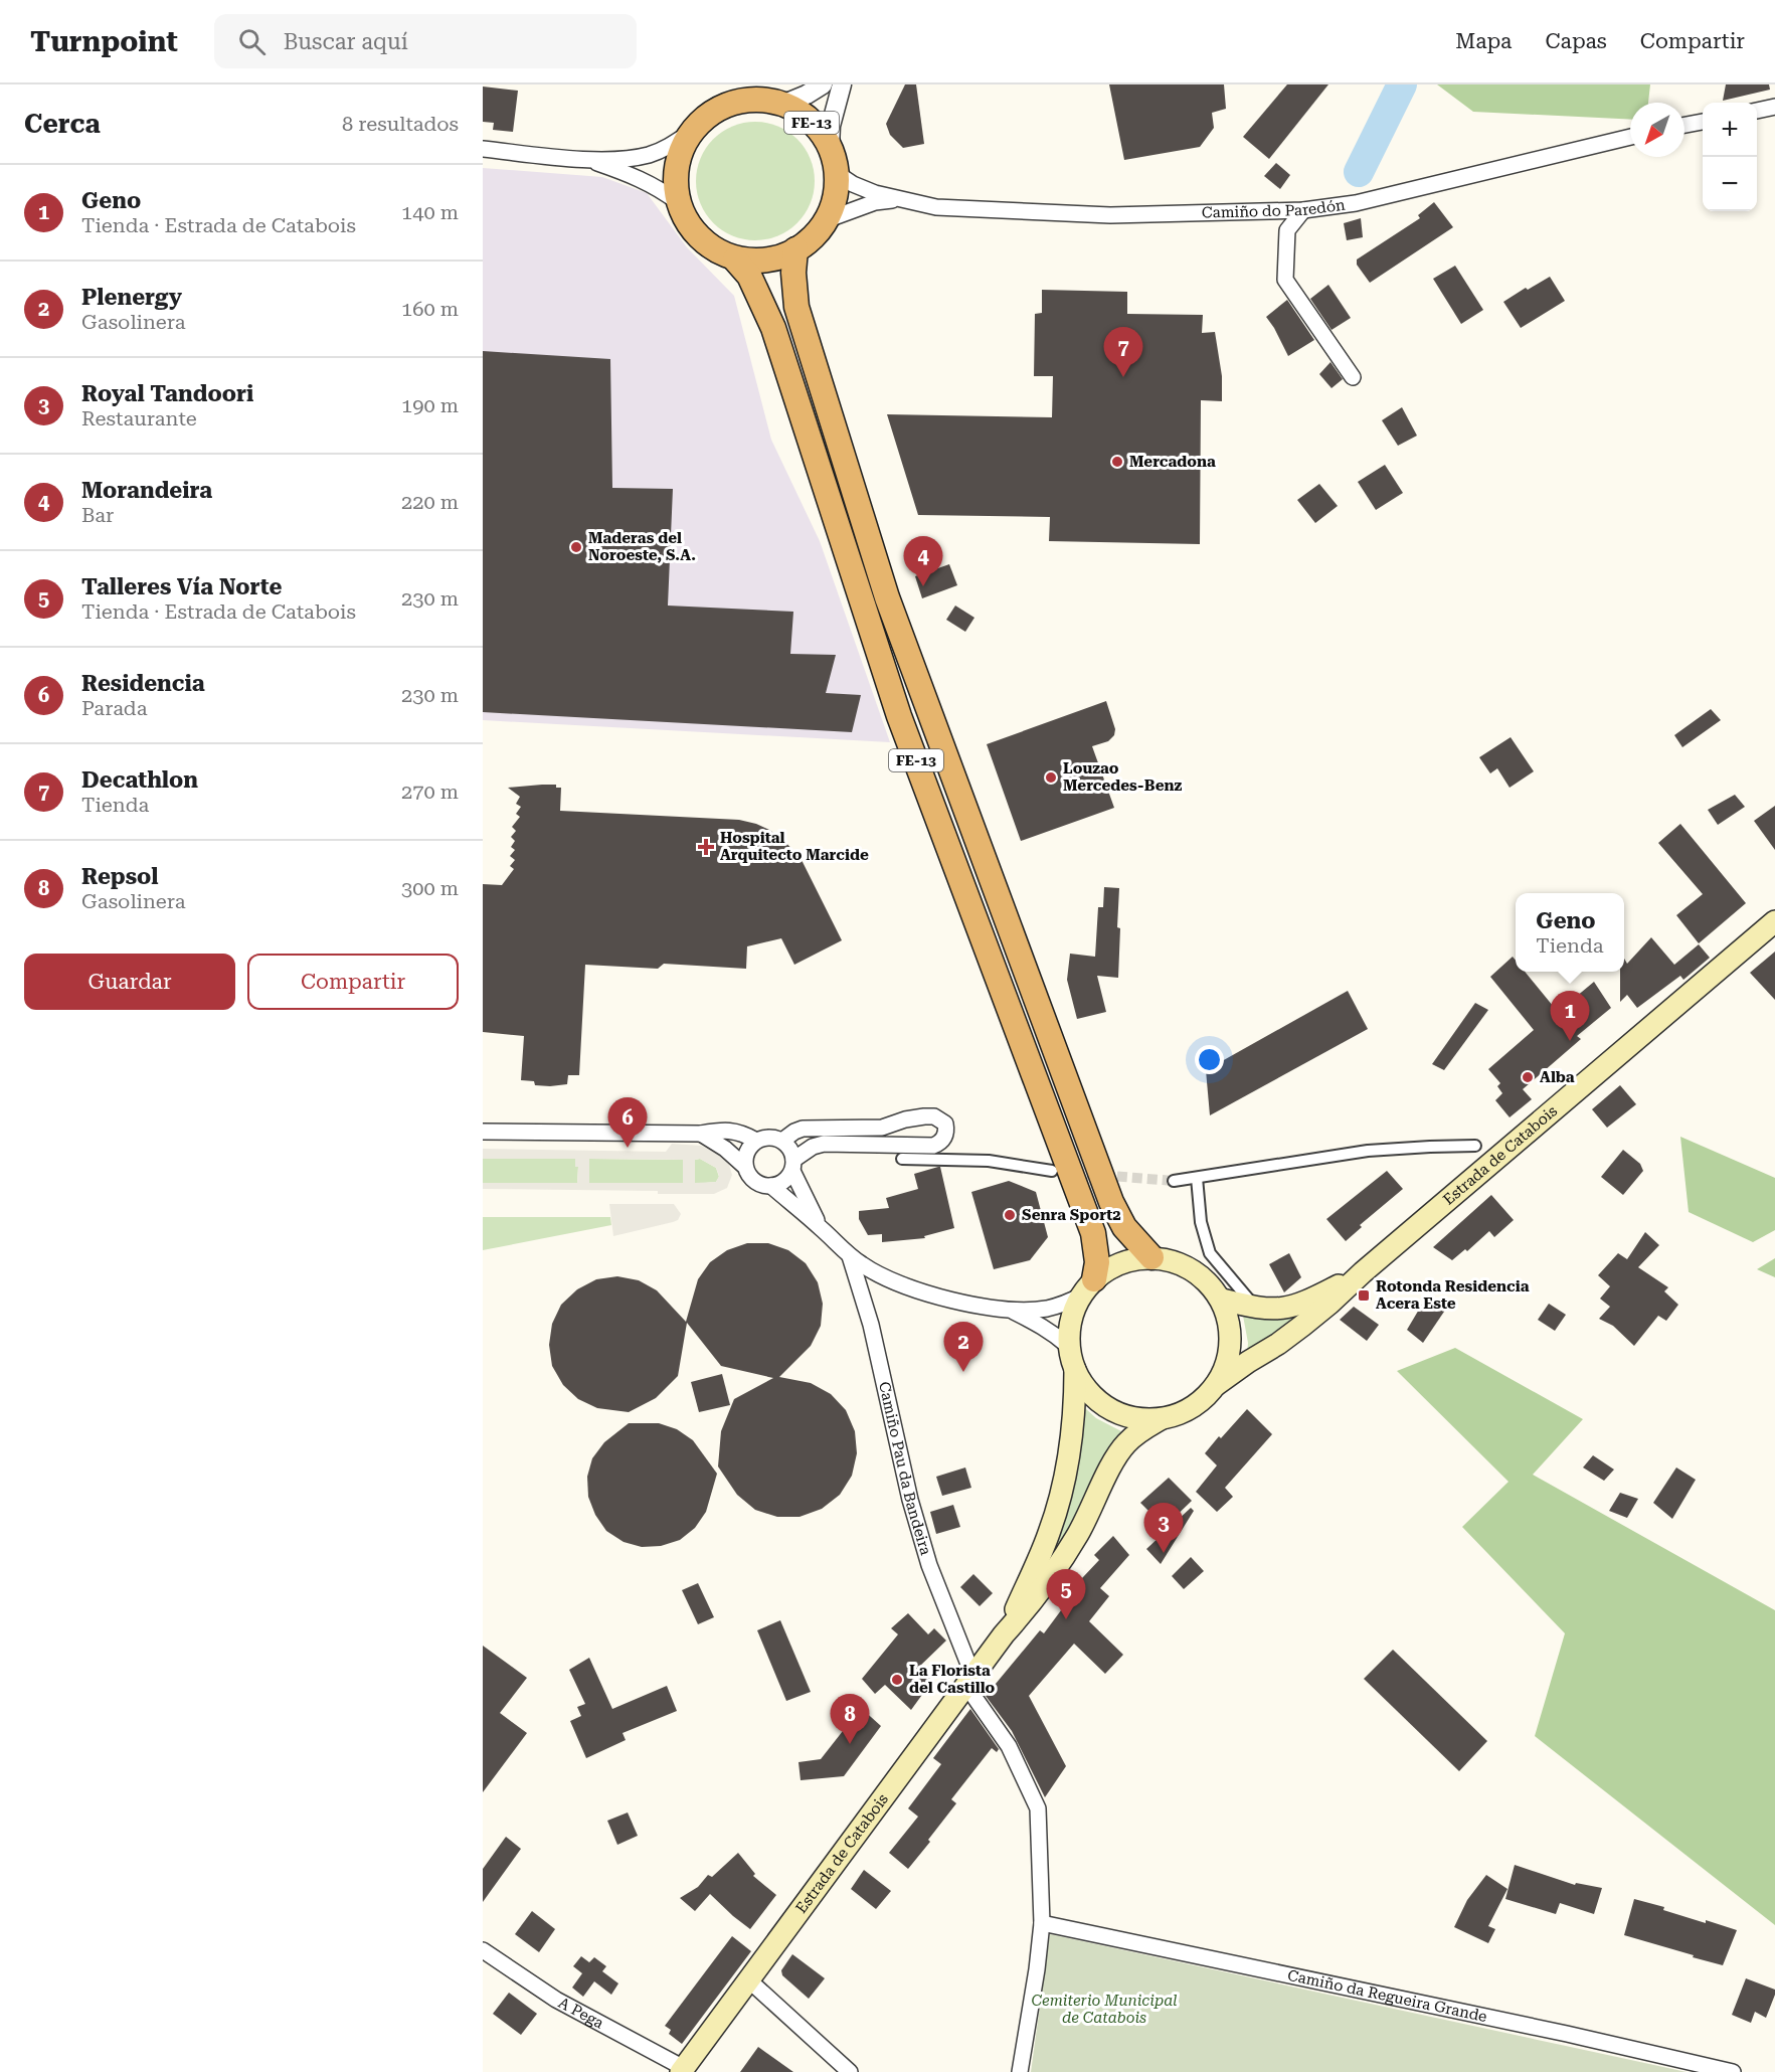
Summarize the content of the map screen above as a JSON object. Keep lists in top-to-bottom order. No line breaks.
{"streets":{"highway":["FE-13"],"main road":["Estrada de Catabois"],"street":["Camiño do Paredón","Camiño Pau da Bandeira","Camiño da Regueira Grande","A Pega"]},"crossings":[["FE-13","Estrada de Catabois"],["Estrada de Catabois","Camiño Pau da Bandeira"],["Estrada de Catabois","A Pega"],["Camiño Pau da Bandeira","Camiño da Regueira Grande"]],"parks":["Cemiterio Municipal de Catabois"],"places":{"other":["Mercadona","Maderas del Noroeste, S.A.","Louzao Mercedes-Benz","Alba","Senra Sport2","La Florista del Castillo"],"health":["Hospital Arquitecto Marcide"],"transit":["Rotonda Residencia Acera Este"]},"north":"bottom left","page":{"header":"Turnpoint","search":"Buscar aquí","nav":["Mapa","Capas","Compartir"],"heading":["Cerca","8 resultados"],"map_buttons":["+","−"],"list":[{"mark":"1","name":"Geno","note":"Tienda · Estrada de Catabois","value":"140 m"},{"mark":"2","name":"Plenergy","note":"Gasolinera","value":"160 m"},{"mark":"3","name":"Royal Tandoori","note":"Restaurante","value":"190 m"},{"mark":"4","name":"Morandeira","note":"Bar","value":"220 m"},{"mark":"5","name":"Talleres Vía Norte","note":"Tienda · Estrada de Catabois","value":"230 m"},{"mark":"6","name":"Residencia","note":"Parada","value":"230 m"},{"mark":"7","name":"Decathlon","note":"Tienda","value":"270 m"},{"mark":"8","name":"Repsol","note":"Gasolinera","value":"300 m"}],"pins":["7","4","1","6","2","3","5","8"],"popup":["Geno","Tienda"],"buttons":["Guardar","Compartir"]}}
